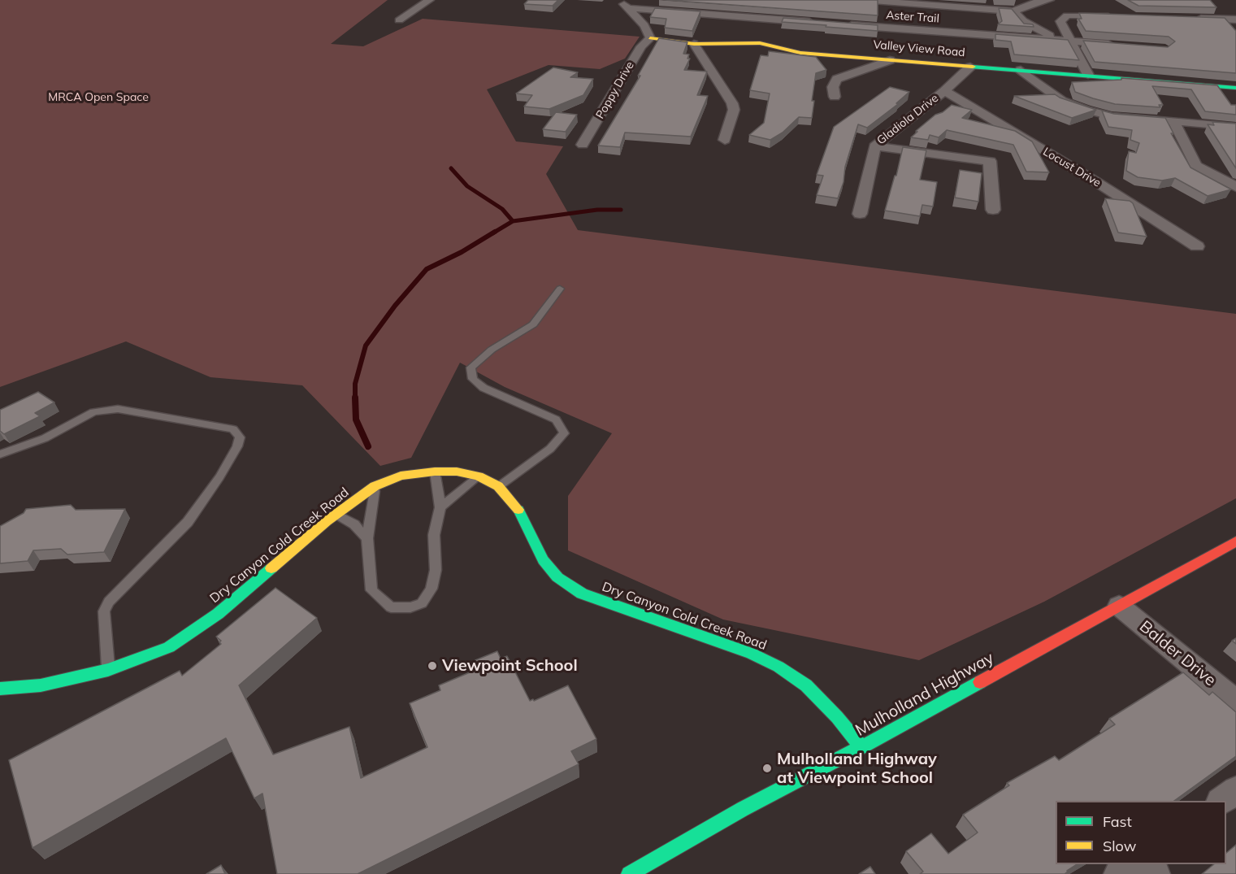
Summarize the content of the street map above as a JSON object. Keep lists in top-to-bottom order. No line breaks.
{"streets":{"street":["Aster Trail","Valley View Road","Poppy Drive","Gladiola Drive","Locust Drive","Dry Canyon Cold Creek Road","Balder Drive","Mulholland Highway"]},"crossings":[["Valley View Road","Poppy Drive"],["Valley View Road","Gladiola Drive"],["Gladiola Drive","Locust Drive"],["Dry Canyon Cold Creek Road","Mulholland Highway"],["Balder Drive","Mulholland Highway"]],"parks":["MRCA Open Space"],"places":["Viewpoint School","Mulholland Highway at Viewpoint School"],"legend":["Fast","Slow"]}
